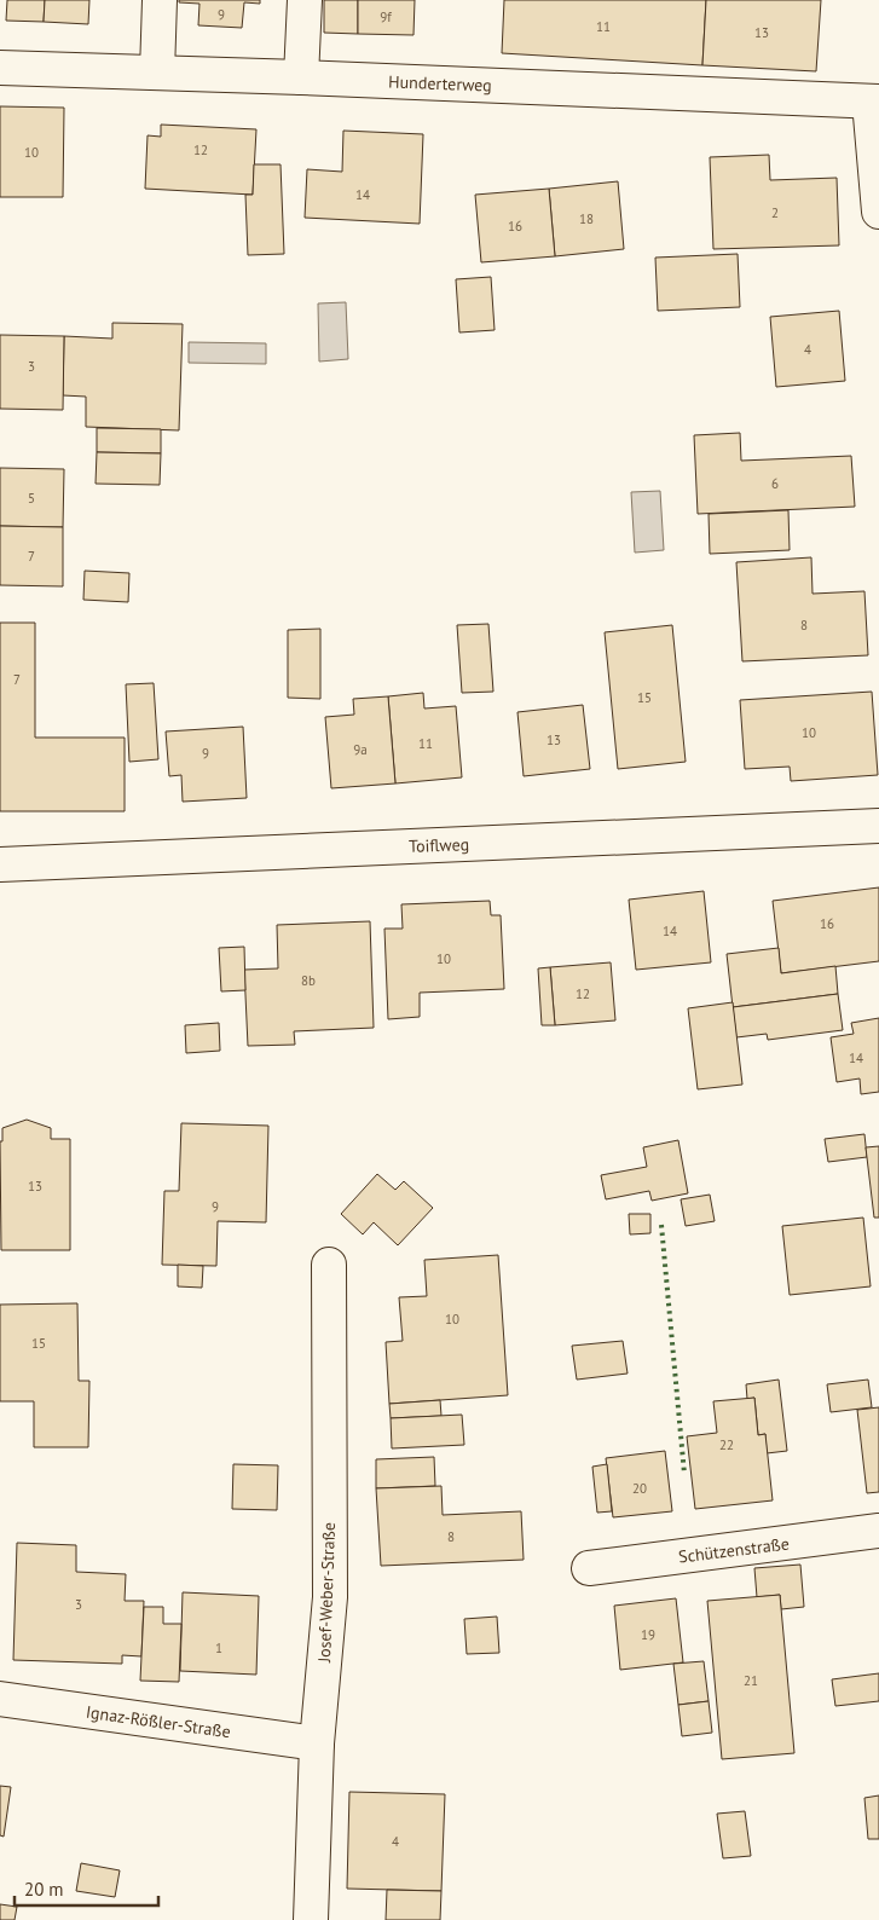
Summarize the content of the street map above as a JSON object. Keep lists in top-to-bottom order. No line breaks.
{"streets":{"street":["Hunderterweg","Toiflweg","Schützenstraße","Josef-Weber-Straße","Ignaz-Rößler-Straße"]},"crossings":[["Josef-Weber-Straße","Ignaz-Rößler-Straße"]],"house_numbers":["9","9f","11","13","12","10","14","2","18","16","4","3","6","5","7","8","7","15","10","13","11","9a","9","16","14","10","8b","12","14","13","9","10","15","22","20","8","3","19","1","21","4"],"scale_bar":"20 m"}
